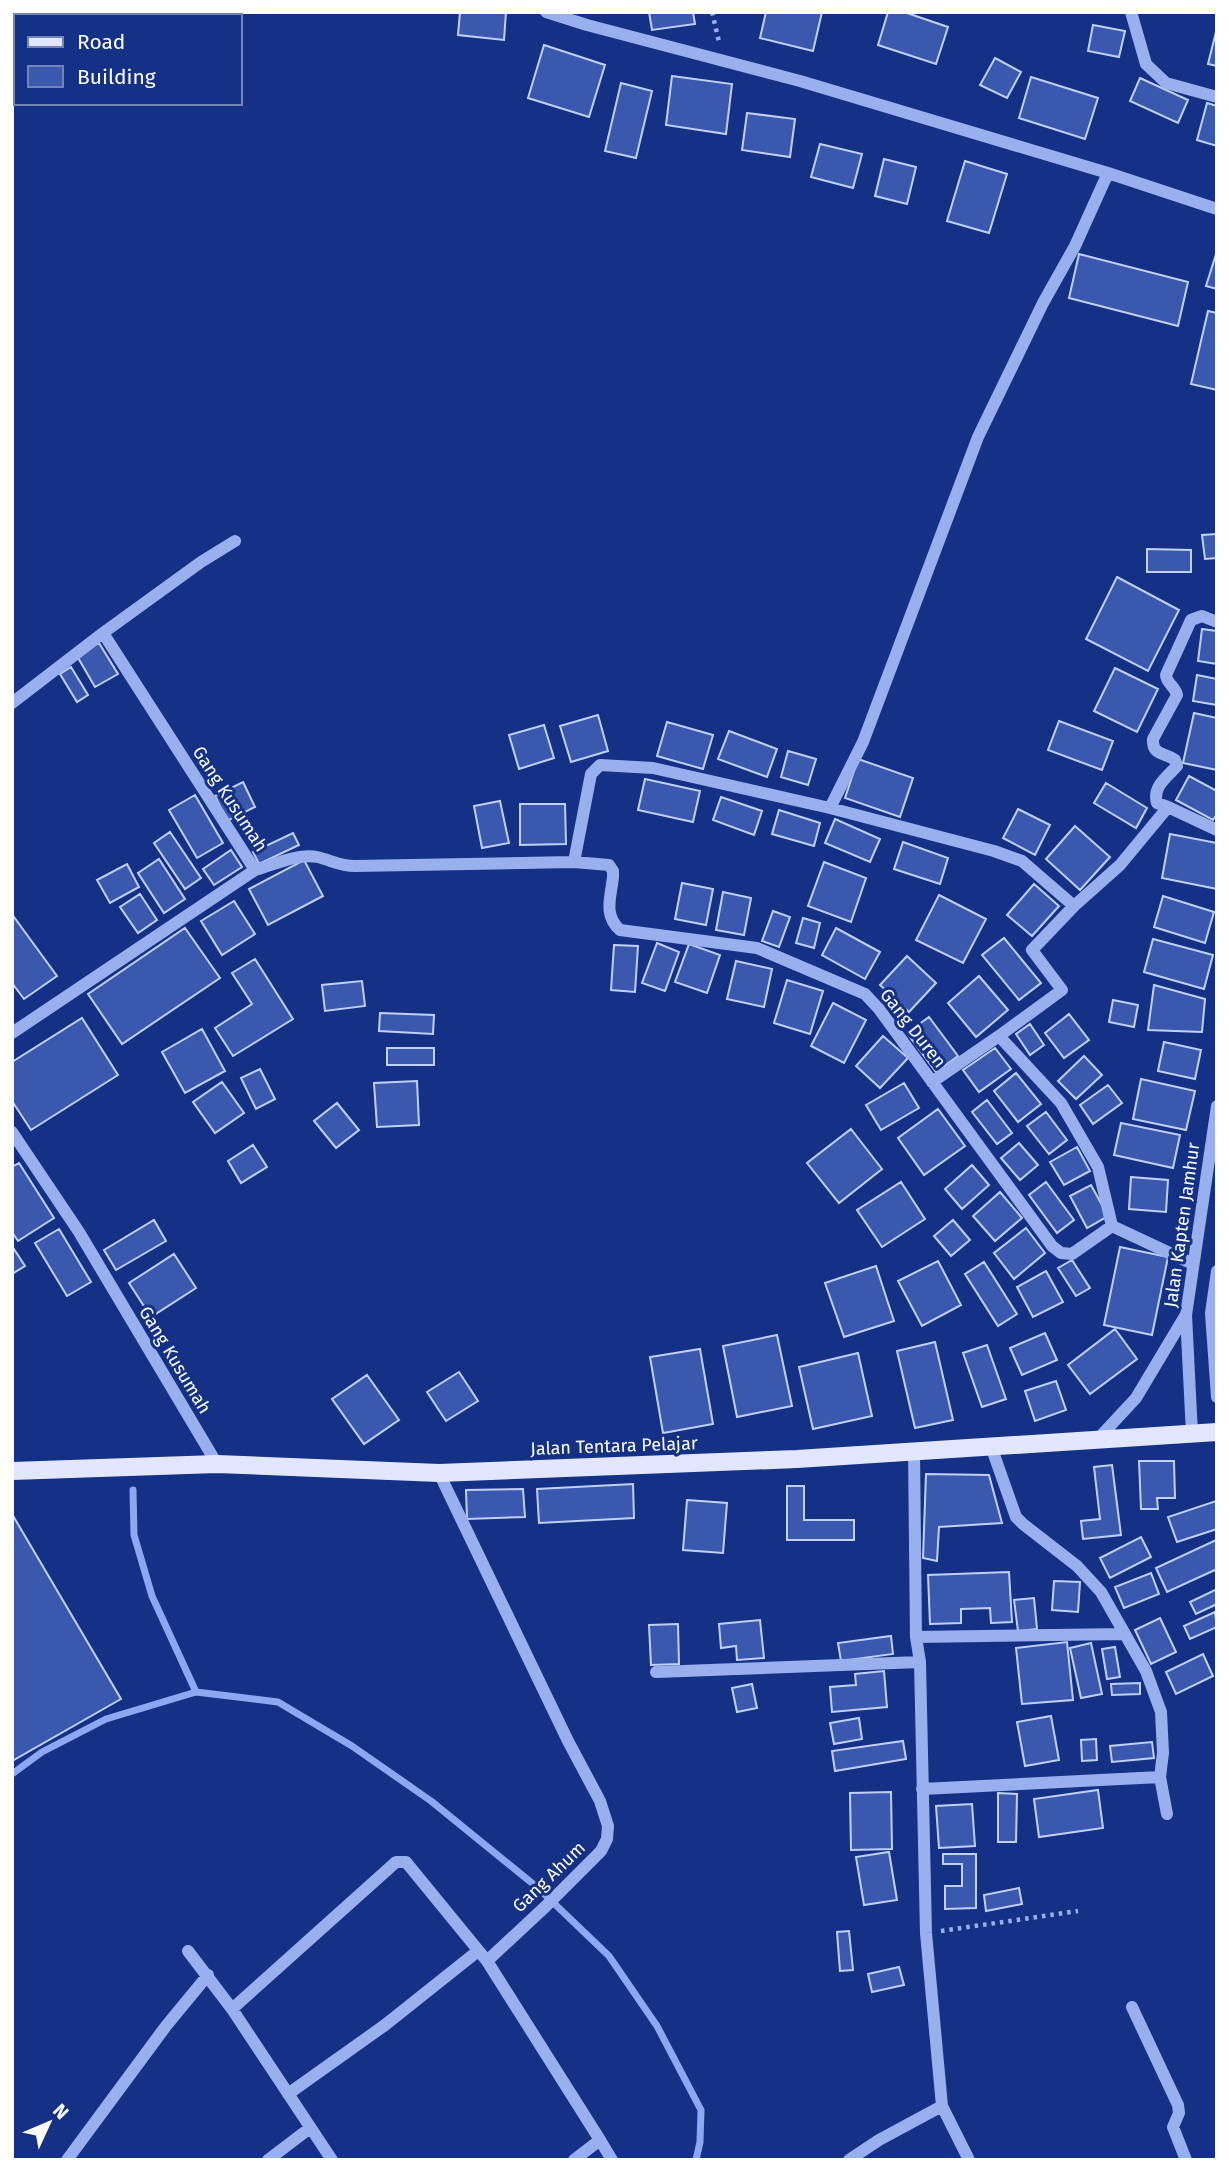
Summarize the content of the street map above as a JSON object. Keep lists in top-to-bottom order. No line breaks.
{"streets":{"main road":["Jalan Tentara Pelajar"],"street":["Gang Kusumah","Gang Duren","Jalan Kapten Jamhur","Gang Ahum"]},"crossings":[["Gang Kusumah","Jalan Tentara Pelajar"],["Jalan Kapten Jamhur","Jalan Tentara Pelajar"],["Jalan Tentara Pelajar","Gang Ahum"]],"legend":["Road","Building"],"north":"top right"}
